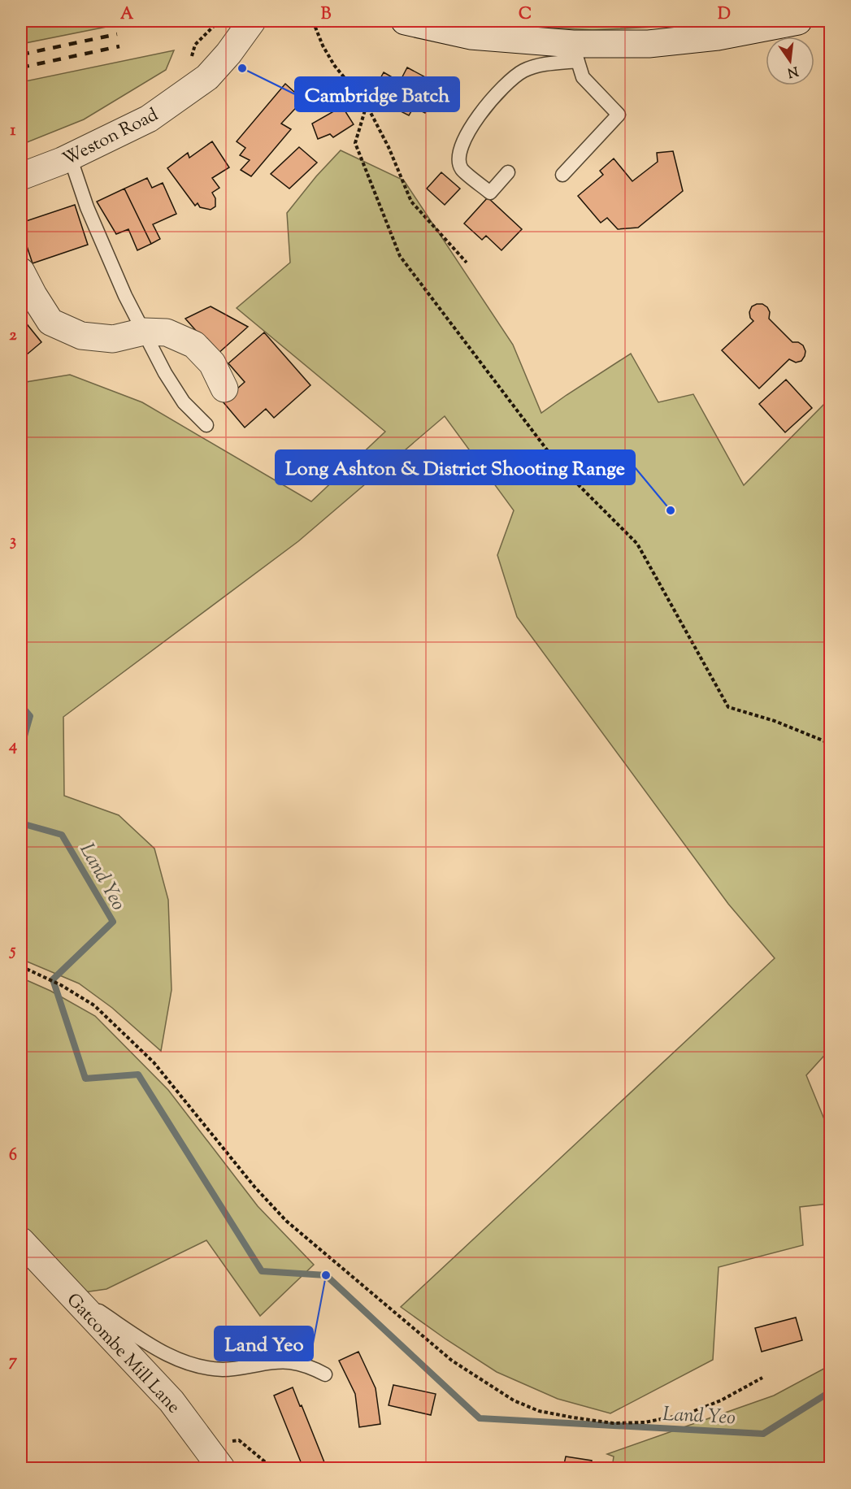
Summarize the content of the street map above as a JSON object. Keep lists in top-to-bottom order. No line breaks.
{"streets":{"street":["Weston Road","Gatcombe Mill Lane"]},"water":["Land Yeo"],"places":["Cambridge Batch","Long Ashton & District Shooting Range","Land Yeo"],"north":"bottom","grid":{"columns":["A","B","C","D"],"rows":["1","2","3","4","5","6","7"]}}
